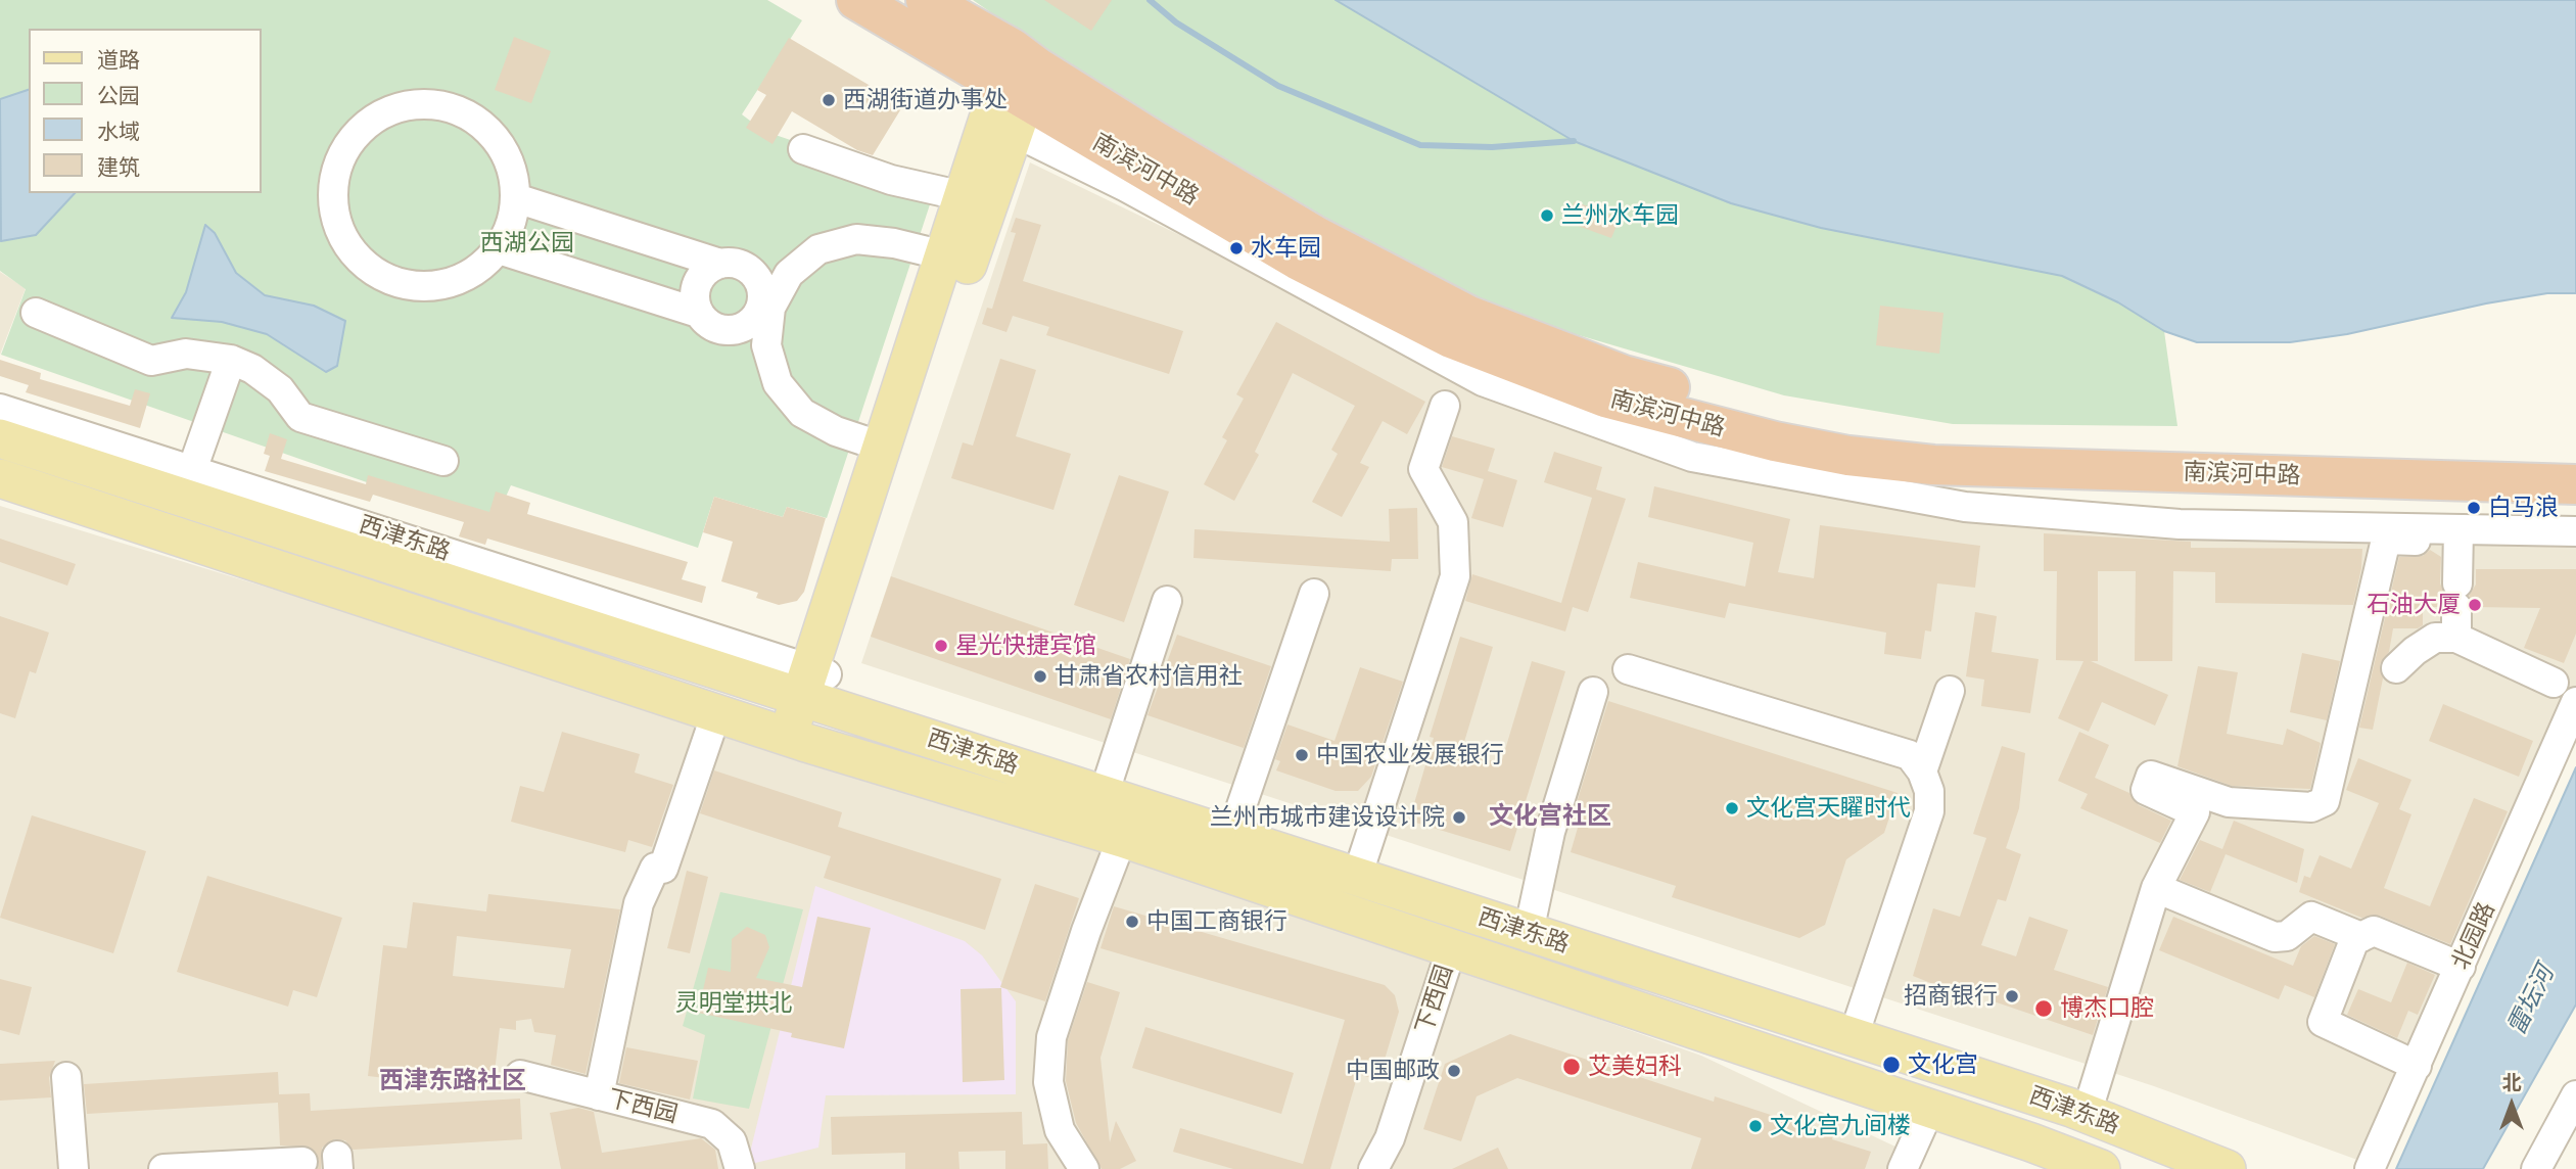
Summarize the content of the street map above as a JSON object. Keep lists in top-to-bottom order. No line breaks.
{"streets":{"highway":["南滨河中路"],"main road":["西津东路"],"street":["北园路","下西园"]},"crossings":[["西津东路","下西园"]],"districts":["文化宫社区","西津东路社区"],"water":["雷坛河"],"parks":["西湖公园","灵明堂拱北"],"places":["西湖街道办事处","兰州水车园","水车园","白马浪","石油大厦","星光快捷宾馆","甘肃省农村信用社","中国农业发展银行","文化宫天矅时代","兰州市城市建设设计院","中国工商银行","招商银行","博杰口腔","文化宫","艾美妇科","中国邮政","文化宫九间楼"],"legend":["道路","公园","水域","建筑"],"north":"top"}
